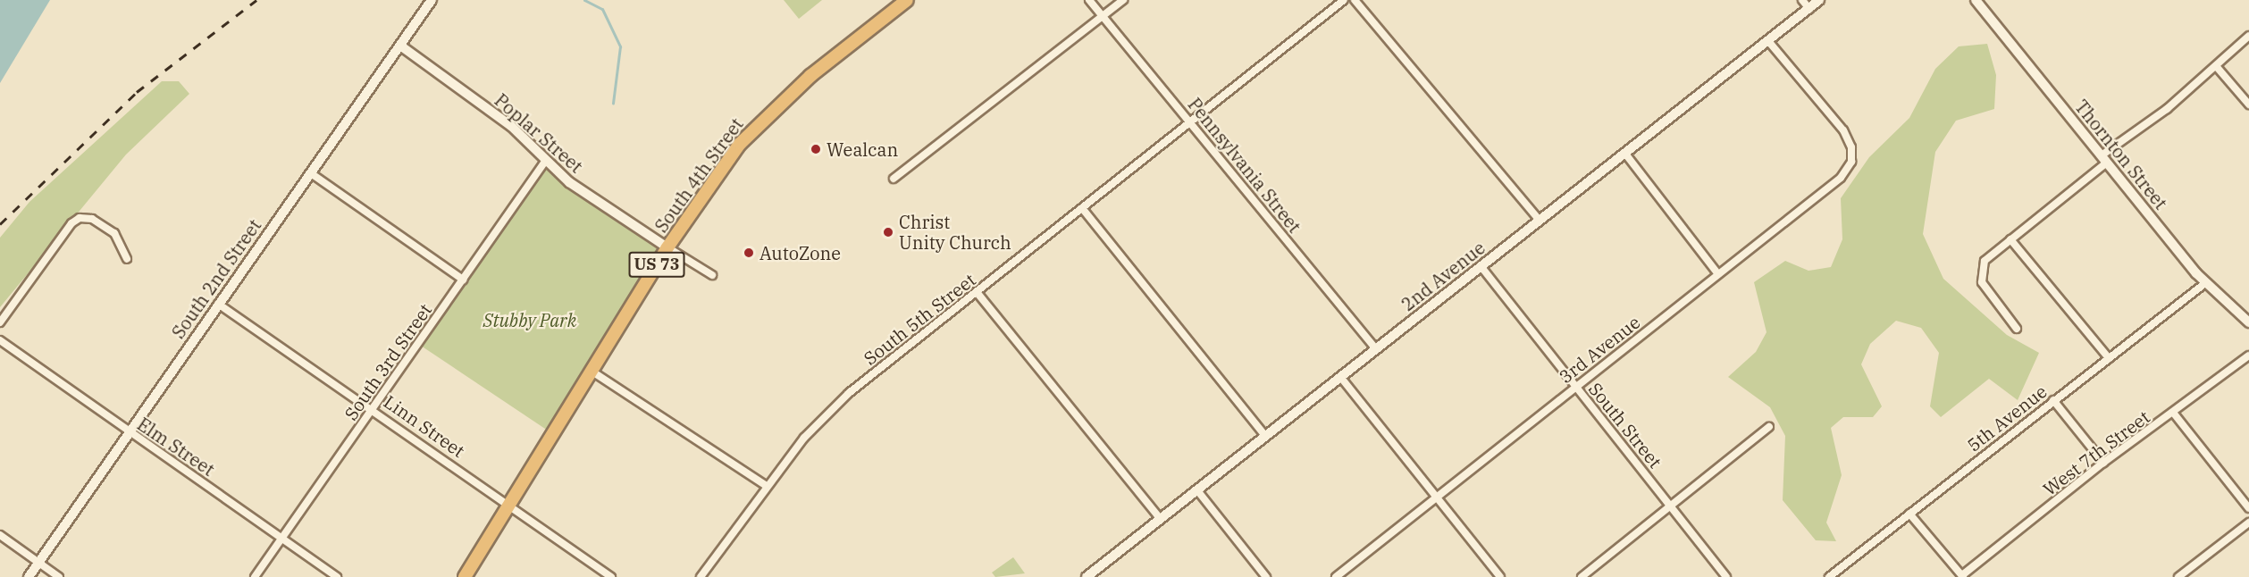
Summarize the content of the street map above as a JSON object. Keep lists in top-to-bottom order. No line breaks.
{"streets":{"highway":["South 4th Street","US 73"],"street":["Poplar Street","Thornton Street","Pennsylvania Street","2nd Avenue","South 2nd Street","South 5th Street","3rd Avenue","South 3rd Street","5th Avenue","South Street","Linn Street","Elm Street","West 7th Street"]},"crossings":[["Poplar Street","South 4th Street"],["Poplar Street","South 2nd Street"],["Poplar Street","South 3rd Street"],["Thornton Street","5th Avenue"],["Pennsylvania Street","2nd Avenue"],["Pennsylvania Street","South 5th Street"],["South 4th Street","Linn Street"],["2nd Avenue","3rd Avenue"],["2nd Avenue","South Street"],["South 2nd Street","Linn Street"],["South 2nd Street","Elm Street"],["3rd Avenue","South Street"],["South 3rd Street","Linn Street"],["South 3rd Street","Elm Street"]],"parks":["Stubby Park"],"places":["Wealcan","Christ Unity Church","AutoZone"]}
